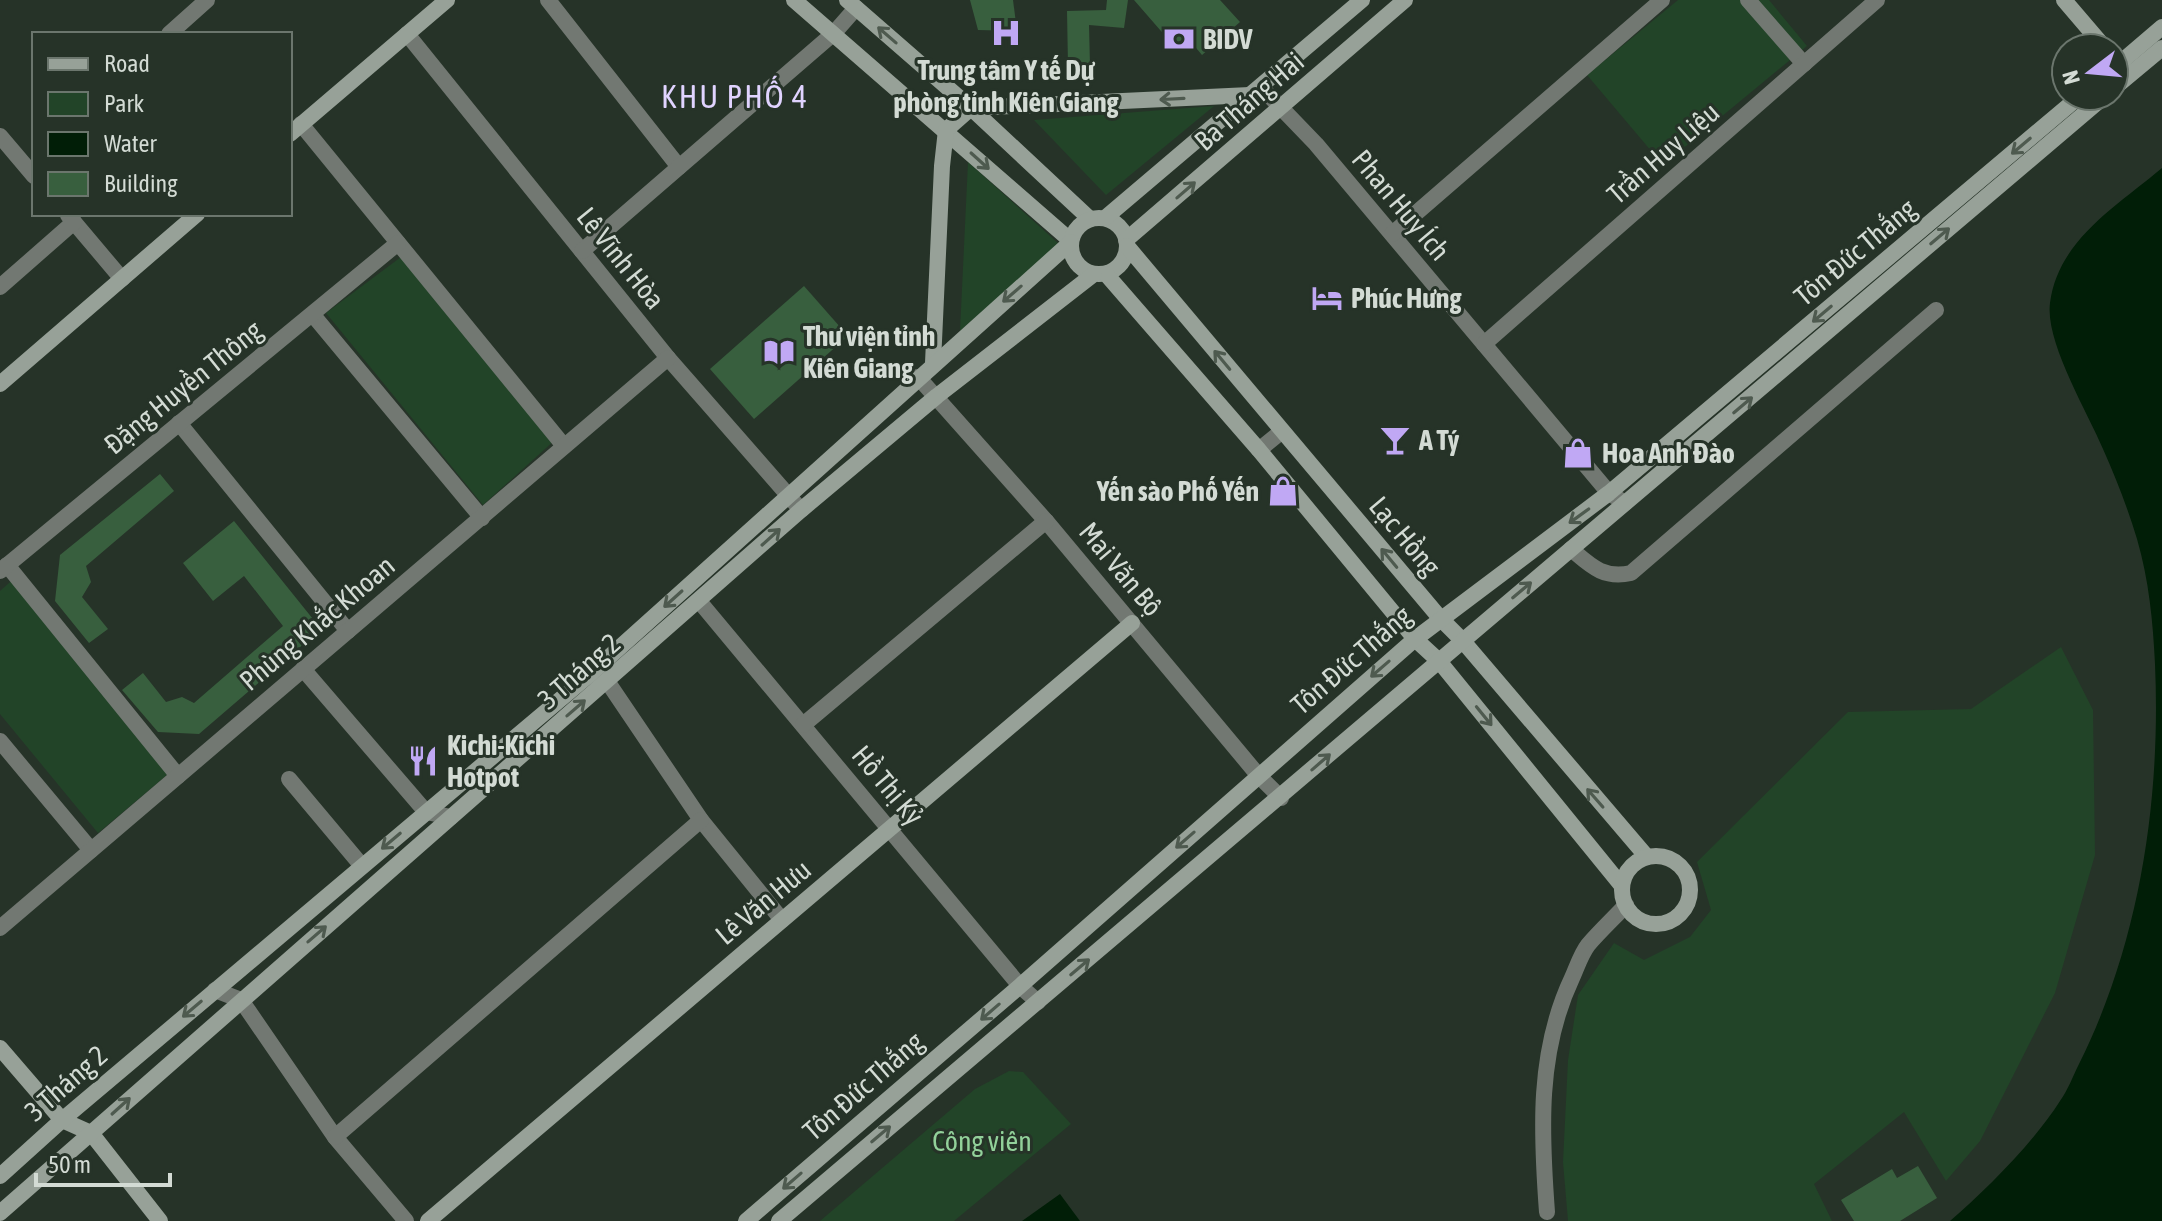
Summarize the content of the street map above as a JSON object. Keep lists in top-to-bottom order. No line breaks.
{"streets":{"street":["Ba Tháng Hai","Trần Huy Liệu","Phan Huy Ích","Tôn Đức Thắng","Lê Vĩnh Hòa","Đặng Huyền Thông","Lạc Hồng","Mai Văn Bộ","Phùng Khắc Khoan","3 Tháng 2","Hồ Thị Kỷ","Lê Văn Hưu"]},"crossings":[["Ba Tháng Hai","Phan Huy Ích"],["Ba Tháng Hai","Lạc Hồng"],["Ba Tháng Hai","3 Tháng 2"],["Trần Huy Liệu","Phan Huy Ích"],["Phan Huy Ích","Tôn Đức Thắng"],["Tôn Đức Thắng","Lạc Hồng"],["Tôn Đức Thắng","Mai Văn Bộ"],["Tôn Đức Thắng","Hồ Thị Kỷ"],["Lê Vĩnh Hòa","Phùng Khắc Khoan"],["Lê Vĩnh Hòa","3 Tháng 2"],["Lạc Hồng","3 Tháng 2"],["Mai Văn Bộ","3 Tháng 2"],["Mai Văn Bộ","Lê Văn Hưu"],["3 Tháng 2","Hồ Thị Kỷ"],["Hồ Thị Kỷ","Lê Văn Hưu"]],"districts":["KHU PHỐ 4"],"parks":["Công viên"],"places":{"hospital":["Trung tâm Y tế Dự phòng tỉnh Kiên Giang"],"bank":["BIDV"],"hotel":["Phúc Hưng"],"library":["Thư viện tỉnh Kiên Giang"],"bar":["A Tý"],"shop":["Hoa Anh Đào","Yến sào Phố Yến"],"restaurant":["Kichi-Kichi Hotpot"]},"legend":["Road","Park","Water","Building"],"scale_bar":"50 m","north":"left"}
